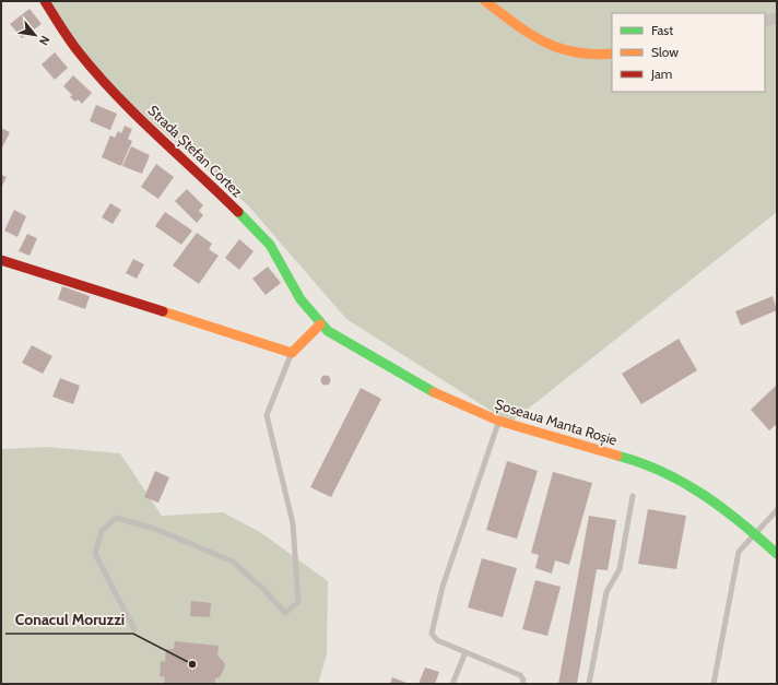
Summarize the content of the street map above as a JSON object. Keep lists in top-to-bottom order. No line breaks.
{"streets":{"street":["Strada Ștefan Cortez","Șoseaua Manta Roșie"]},"crossings":[["Strada Ștefan Cortez","Șoseaua Manta Roșie"]],"places":["Conacul Moruzzi"],"legend":["Fast","Slow","Jam"],"north":"bottom right"}
